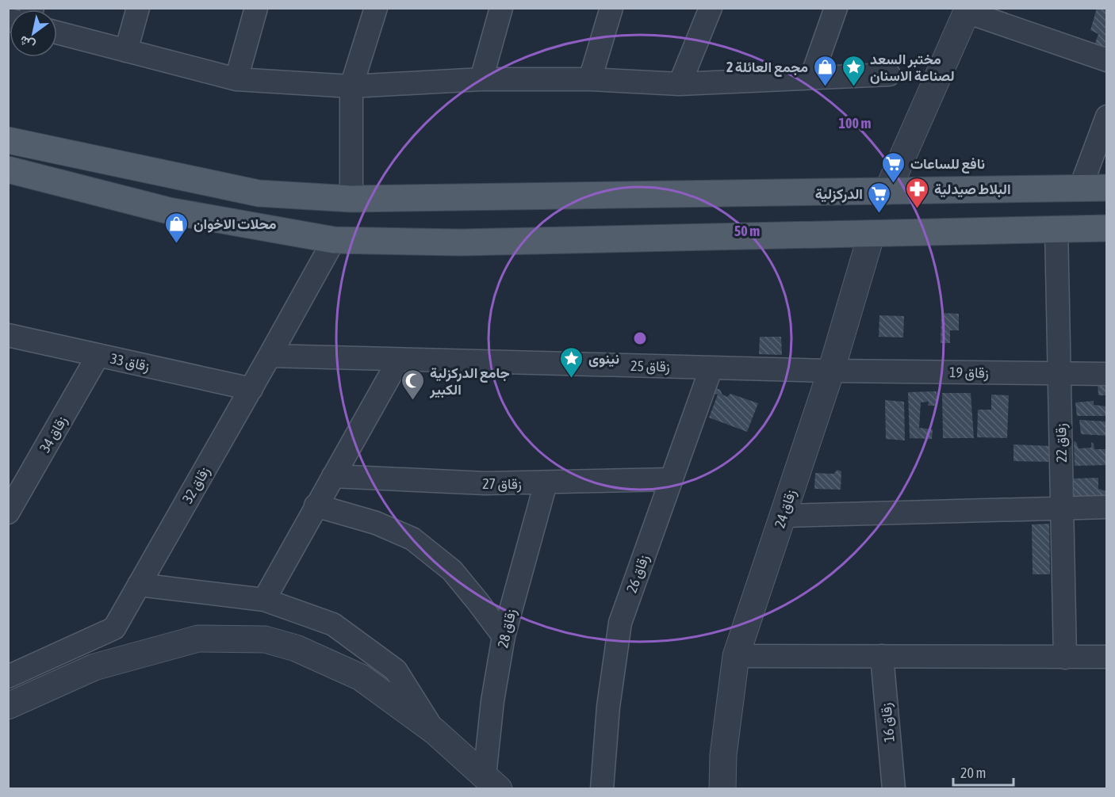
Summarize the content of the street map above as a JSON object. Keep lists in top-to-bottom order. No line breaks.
{"streets":{"street":["زقاق 33","زقاق 25","زقاق 19","زقاق 34","زقاق 22","زقاق 27","زقاق 32","زقاق 24","زقاق 26","زقاق 28","زقاق 16"]},"crossings":[["زقاق 33","زقاق 34"],["زقاق 33","زقاق 32"],["زقاق 25","زقاق 19"],["زقاق 25","زقاق 32"],["زقاق 25","زقاق 24"],["زقاق 25","زقاق 26"],["زقاق 19","زقاق 22"],["زقاق 19","زقاق 24"],["زقاق 27","زقاق 26"],["زقاق 27","زقاق 28"]],"places":{"shop":["مجمع العائلة 2","محلات الاخوان"],"place":["مختبر السعد لصناعة الاسنان","نينوى"],"supermarket":["نافع للساعات","الدركزلية"],"pharmacy":["البلاط صيدلية"],"mosque":["جامع الدركزلية الكبير"]},"scale_bar":"20 m","north":"bottom left","rings":["100 m","50 m"]}
